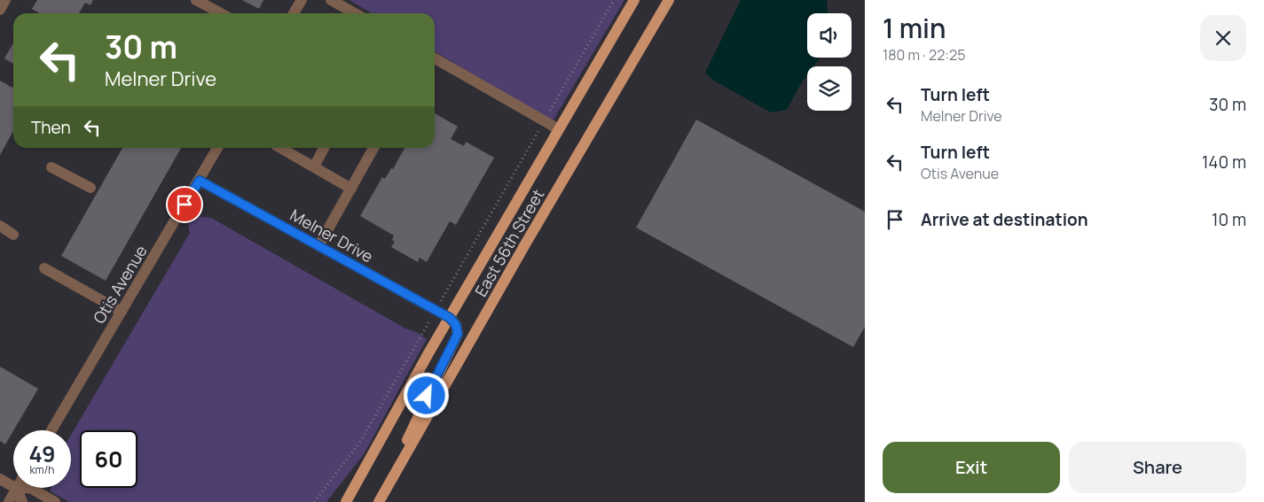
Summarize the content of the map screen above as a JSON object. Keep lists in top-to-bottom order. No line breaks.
{"streets":{"main road":["East 56th Street"],"street":["Melner Drive","Otis Avenue"]},"crossings":[["Melner Drive","East 56th Street"],["Melner Drive","Otis Avenue"]],"page":{"heading":["1 min","180 m · 22:25"],"turn":["30 m","Melner Drive"],"list":[{"name":"Turn left","note":"Melner Drive","value":"30 m"},{"name":"Turn left","note":"Otis Avenue","value":"140 m"},{"name":"Arrive at destination","value":"10 m"}],"then":"Then","speed":"49 km/h","limit":"60","buttons":["Exit","Share"]}}
